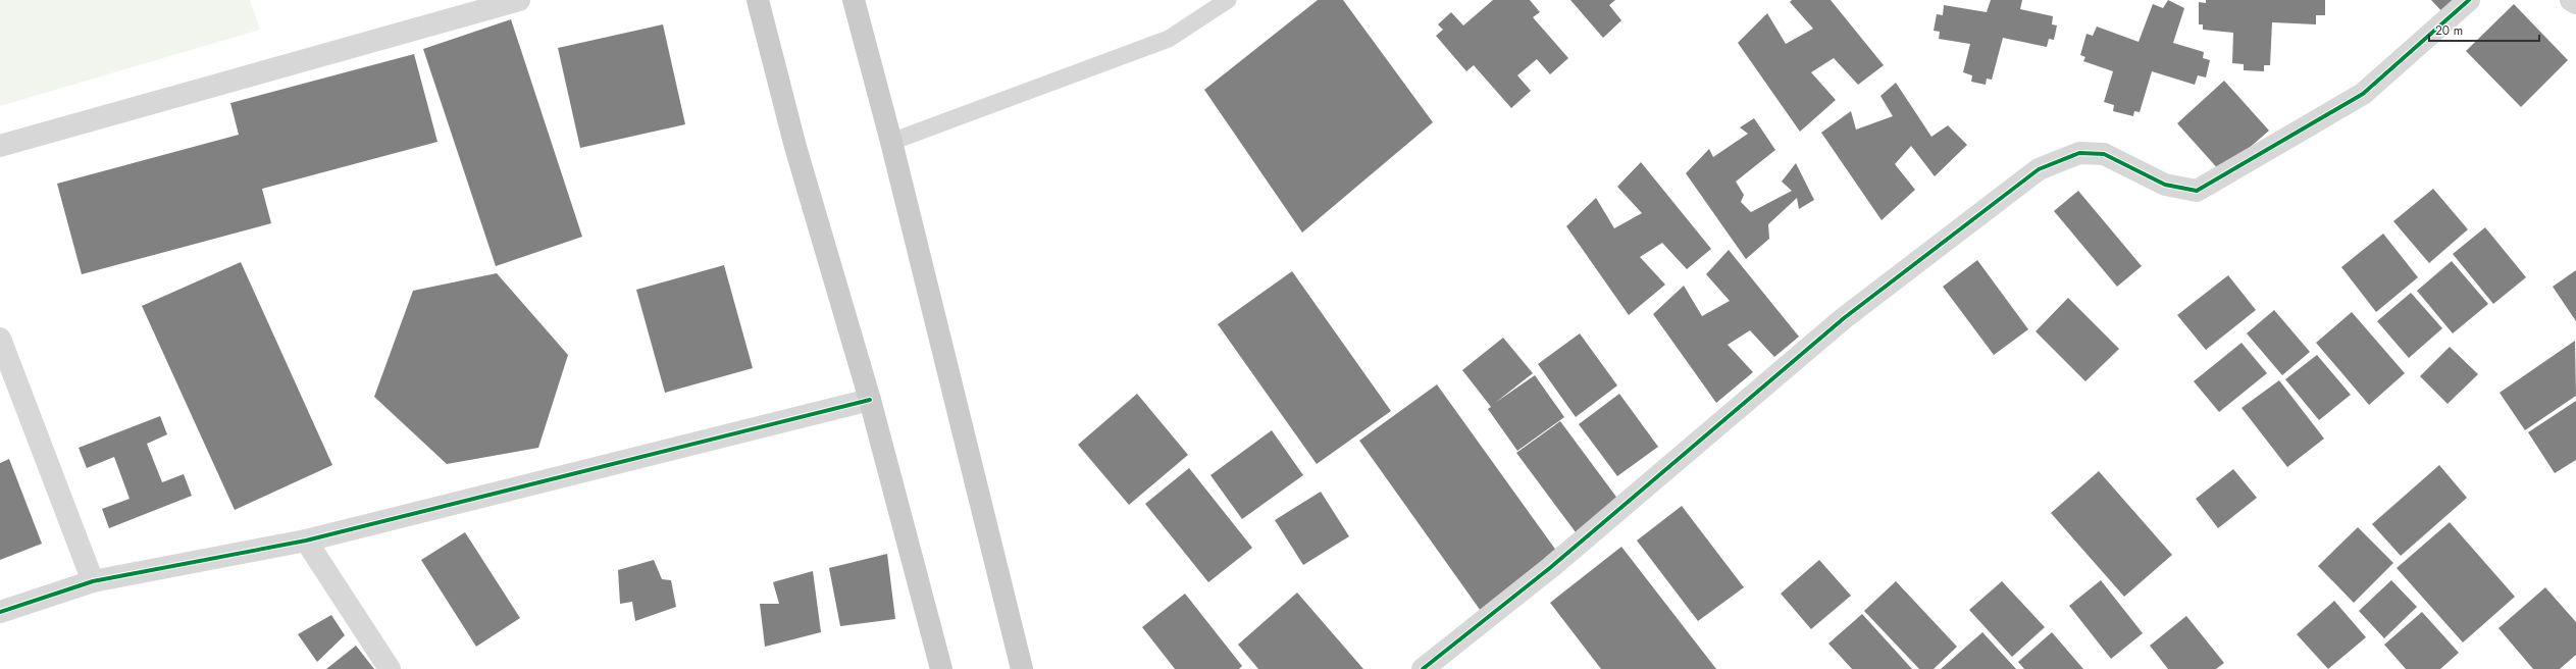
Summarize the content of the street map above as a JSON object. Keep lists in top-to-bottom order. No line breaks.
{"scale_bar":"20 m"}
